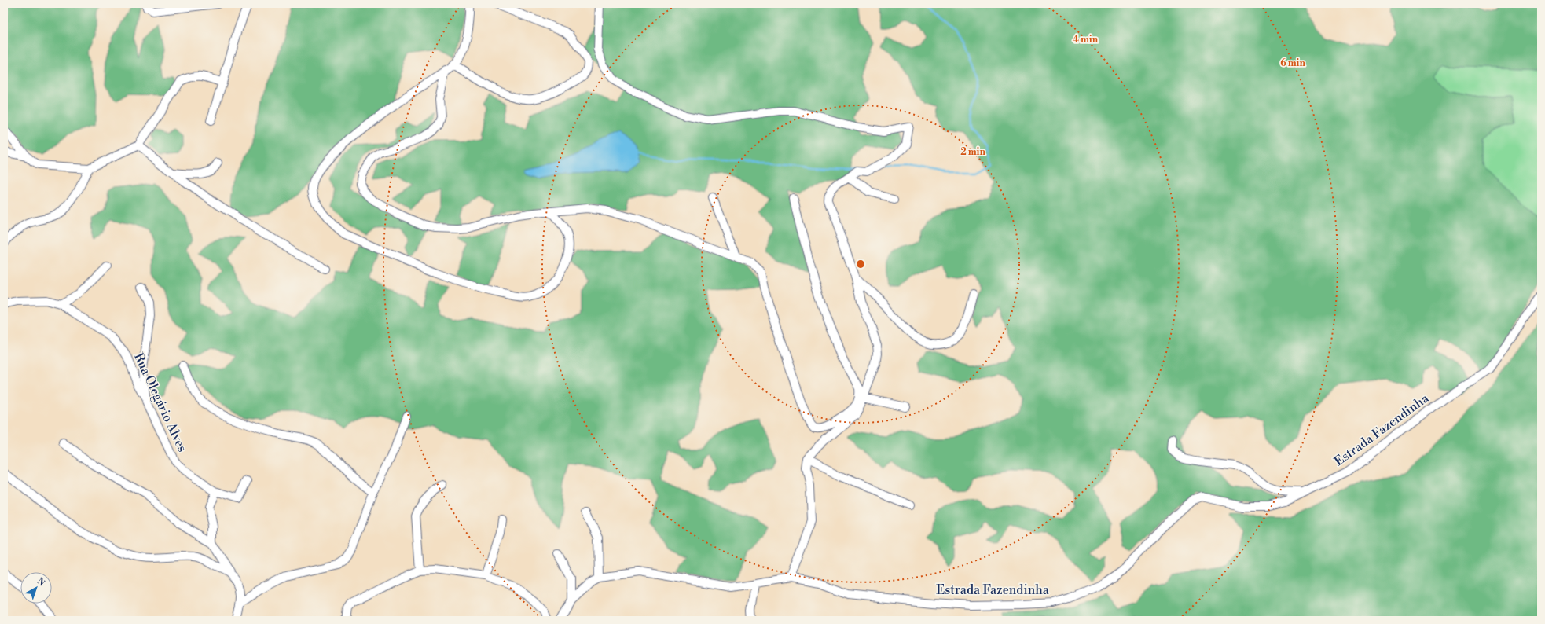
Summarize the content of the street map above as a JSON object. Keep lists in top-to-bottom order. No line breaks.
{"streets":{"street":["Rua Olegário Alves","Estrada Fazendinha"]},"north":"top right","rings":["4 min","6 min","2 min"]}
